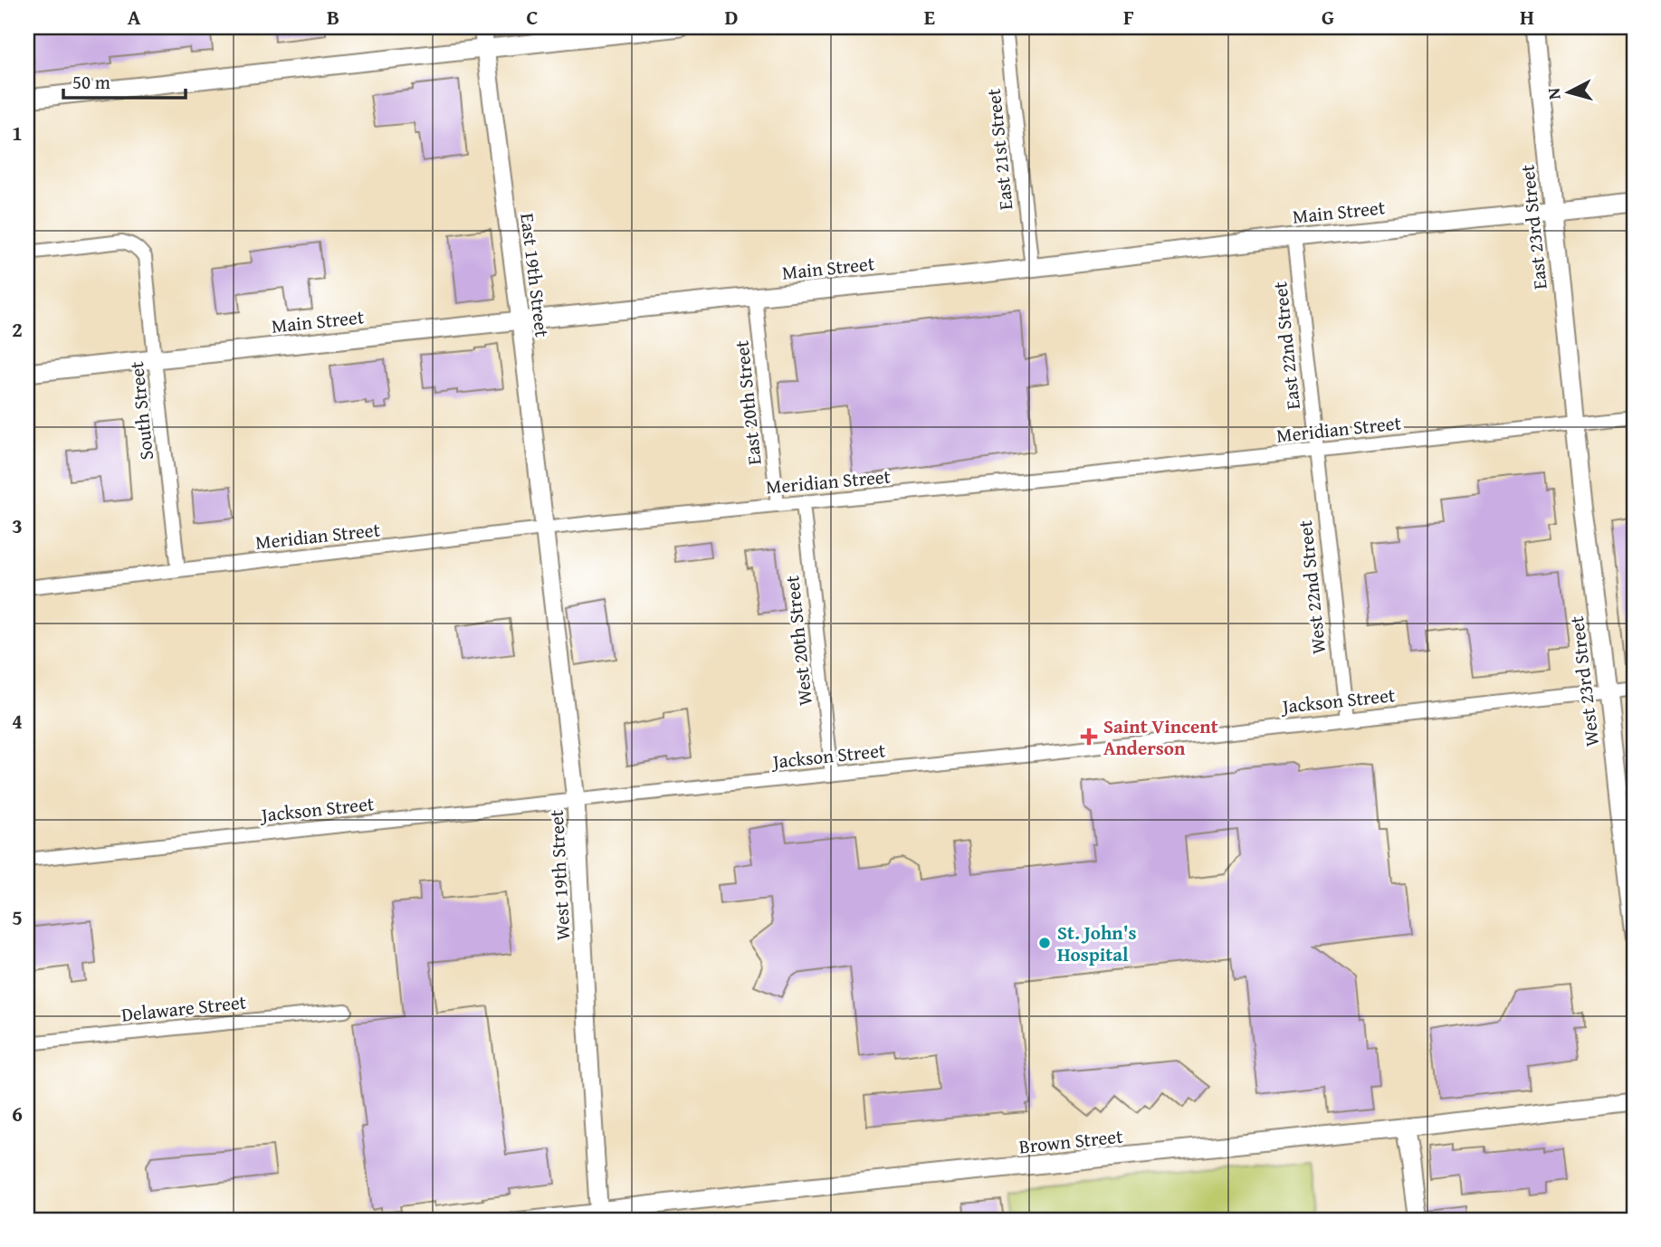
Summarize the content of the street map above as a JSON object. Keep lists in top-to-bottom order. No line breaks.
{"streets":{"street":["East 21st Street","Main Street","East 23rd Street","East 19th Street","East 22nd Street","East 20th Street","South Street","Meridian Street","West 22nd Street","West 20th Street","West 23rd Street","Jackson Street","West 19th Street","Delaware Street","Brown Street"]},"crossings":[["East 21st Street","Main Street"],["Main Street","East 23rd Street"],["Main Street","East 19th Street"],["Main Street","East 22nd Street"],["Main Street","East 20th Street"],["Main Street","South Street"],["East 23rd Street","Meridian Street"],["East 23rd Street","West 23rd Street"],["East 19th Street","Meridian Street"],["East 19th Street","West 19th Street"],["East 22nd Street","Meridian Street"],["East 22nd Street","West 22nd Street"],["East 20th Street","Meridian Street"],["South Street","Meridian Street"],["Meridian Street","West 22nd Street"],["Meridian Street","West 20th Street"],["Meridian Street","West 23rd Street"],["Meridian Street","West 19th Street"],["West 22nd Street","Jackson Street"],["West 20th Street","Jackson Street"],["West 23rd Street","Jackson Street"],["Jackson Street","West 19th Street"],["West 19th Street","Brown Street"]],"places":{"health":["Saint Vincent Anderson"],"other":["St. John's Hospital"]},"scale_bar":"50 m","north":"left","grid":{"columns":["A","B","C","D","E","F","G","H"],"rows":["1","2","3","4","5","6"]}}
